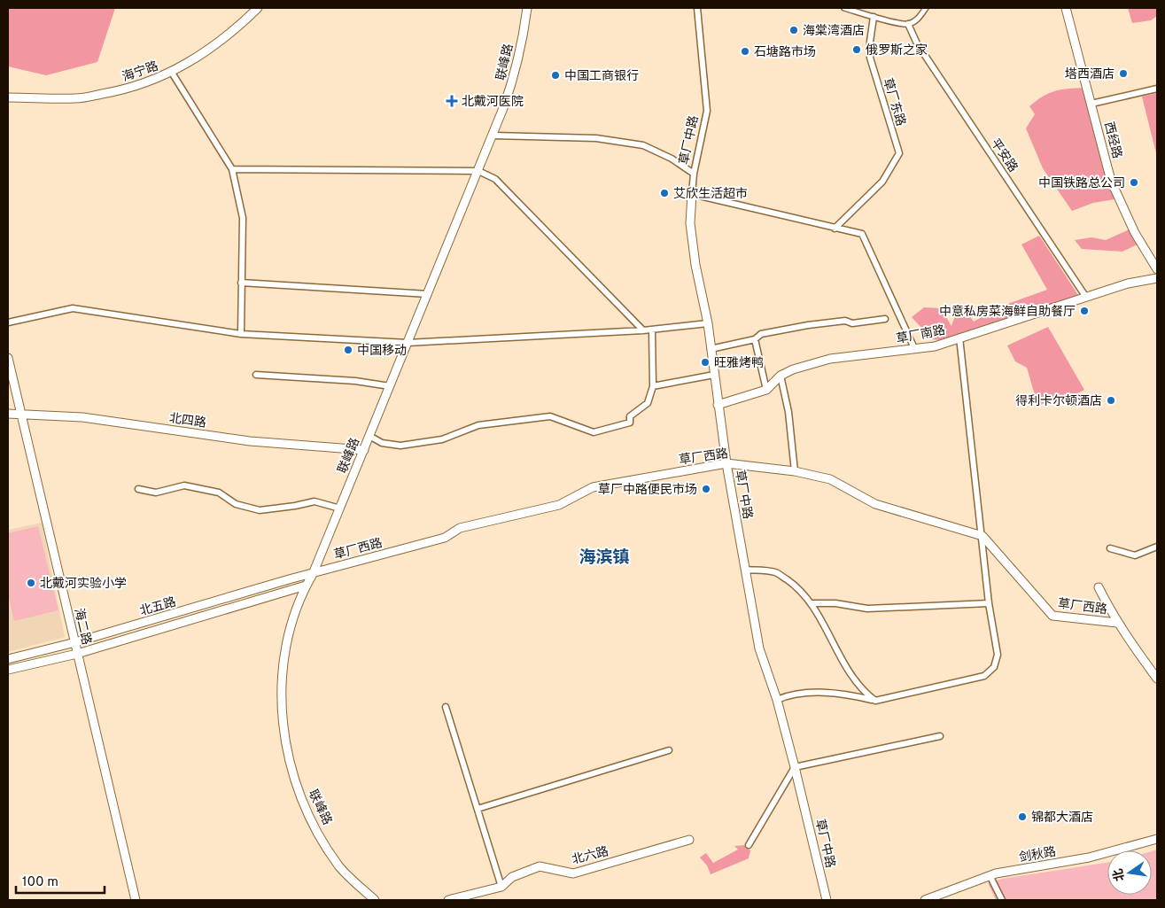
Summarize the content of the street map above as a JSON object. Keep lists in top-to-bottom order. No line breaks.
{"streets":{"main road":["联峰路","海宁路","草厂中路","西经路","草厂南路","北四路","草厂西路","北五路","海二路","剑秋路","北六路"],"street":["草厂东路","平安路"]},"crossings":[["联峰路","北四路"],["联峰路","草厂西路"],["联峰路","北五路"],["草厂中路","草厂南路"],["草厂中路","草厂西路"],["平安路","草厂南路"],["北四路","海二路"],["草厂西路","北五路"],["北五路","海二路"]],"districts":["海滨镇"],"places":{"other":["海棠湾酒店","俄罗斯之家","石塘路市场","塔西酒店","中国工商银行","中国铁路总公司","艾欣生活超市","中意私房菜海鲜自助餐厅","中国移动","旺雅烤鸭","得利卡尔顿酒店","草厂中路便民市场","北戴河实验小学","锦都大酒店"],"health":["北戴河医院"]},"scale_bar":"100 m","north":"left"}
